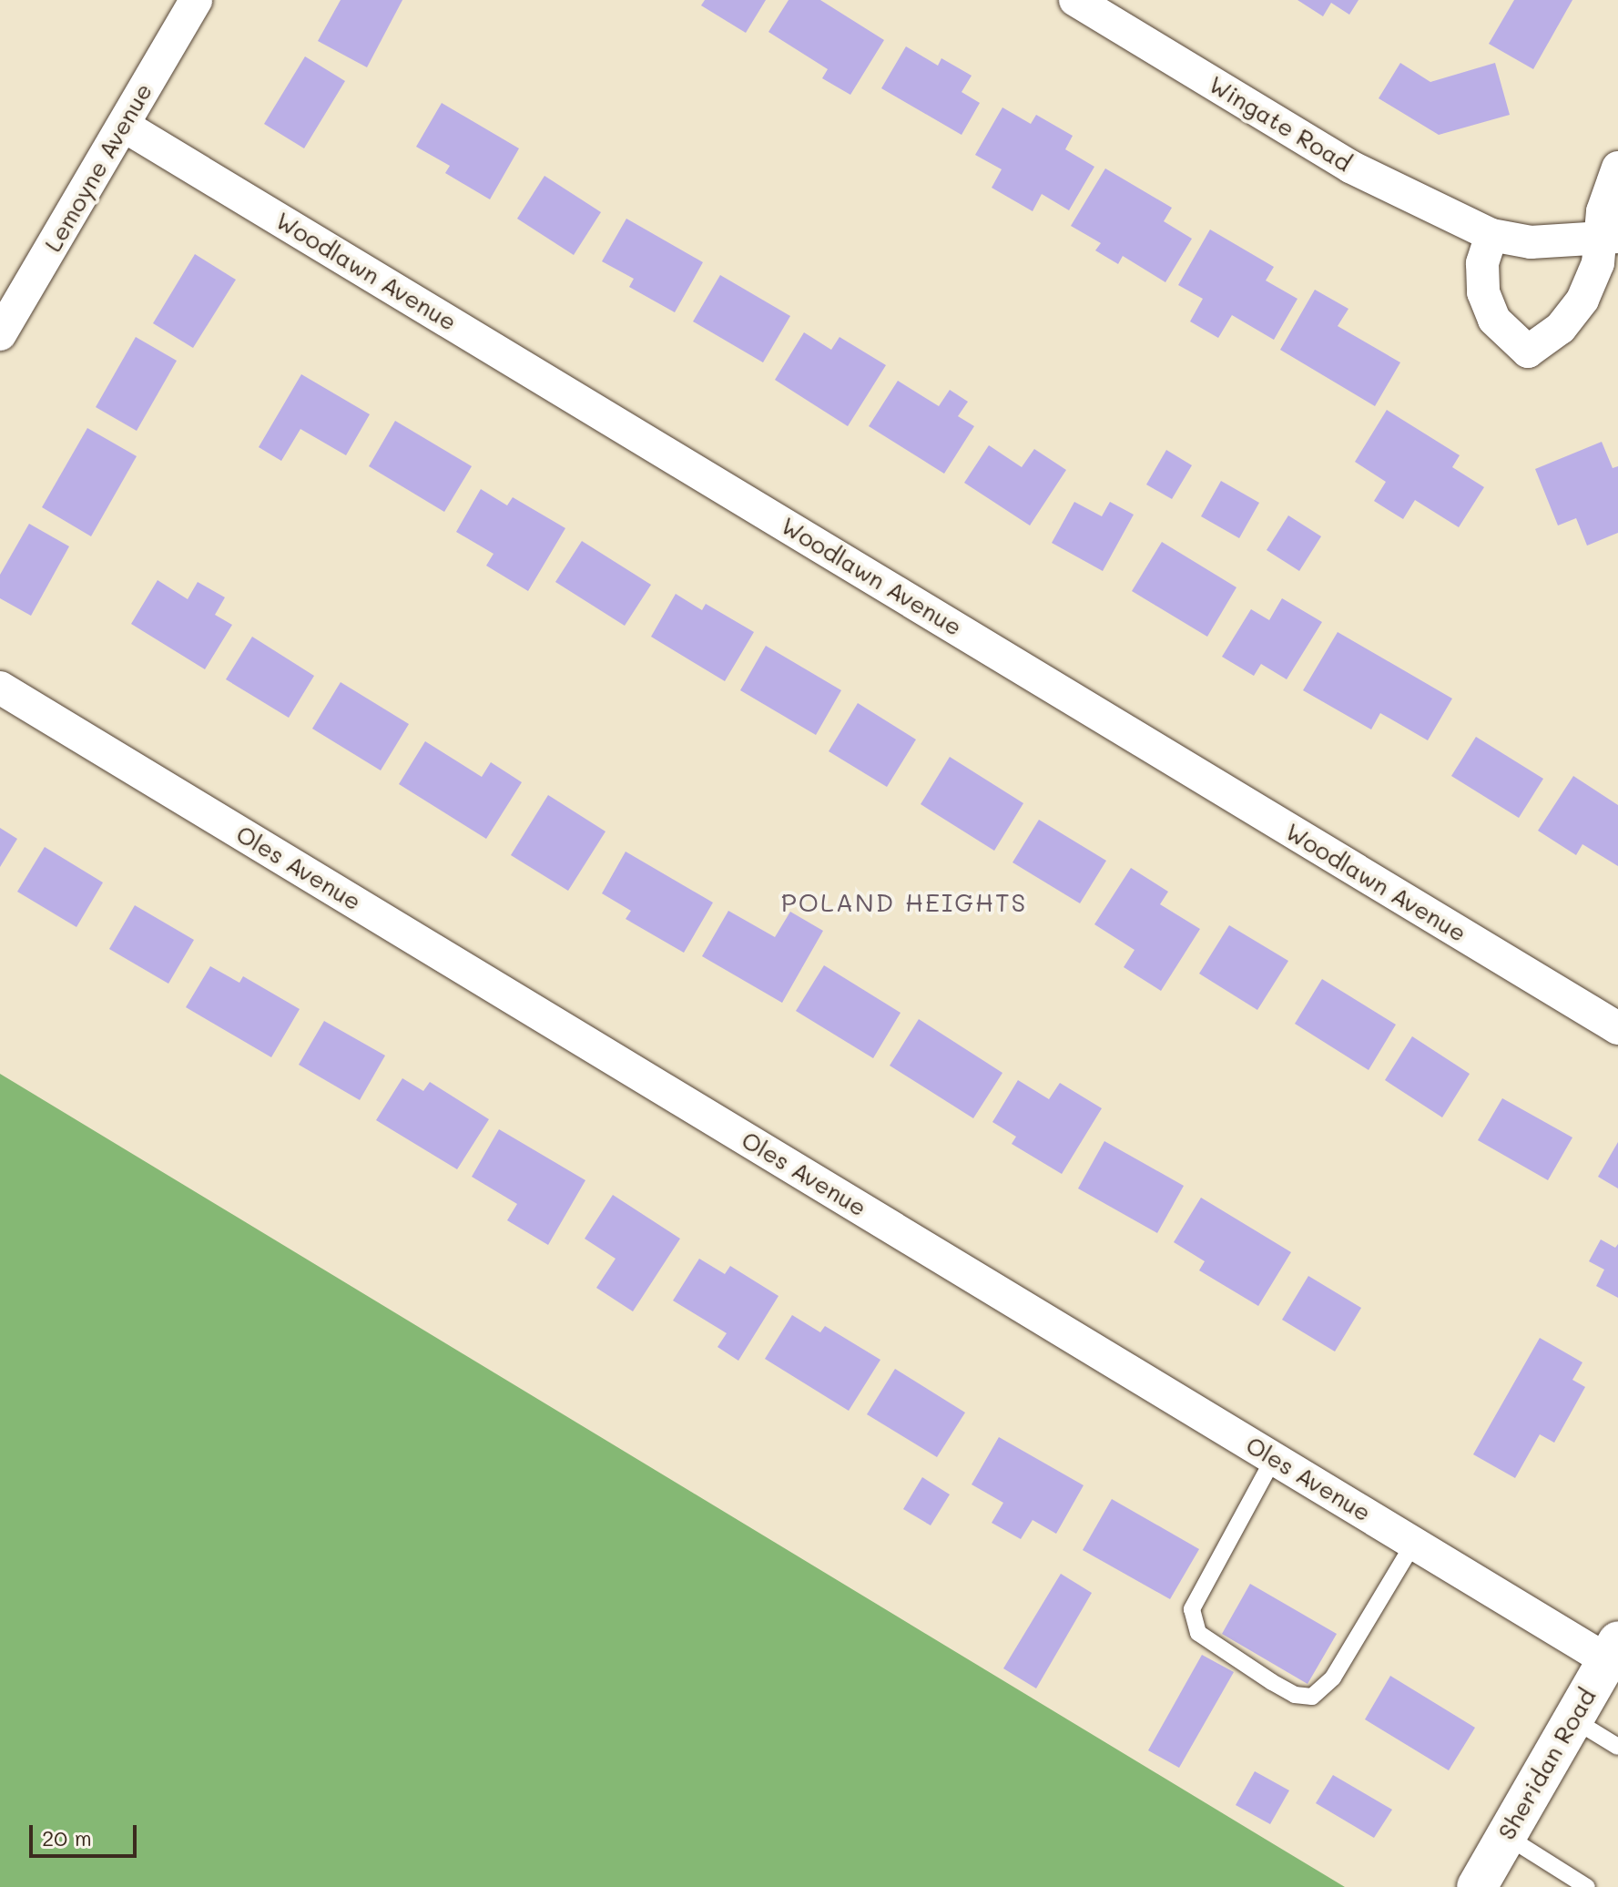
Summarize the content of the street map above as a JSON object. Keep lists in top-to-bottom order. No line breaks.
{"streets":{"street":["Wingate Road","Lemoyne Avenue","Woodlawn Avenue","Oles Avenue","Sheridan Road"]},"crossings":[["Lemoyne Avenue","Woodlawn Avenue"],["Oles Avenue","Sheridan Road"]],"districts":["POLAND HEIGHTS"],"scale_bar":"20 m"}
